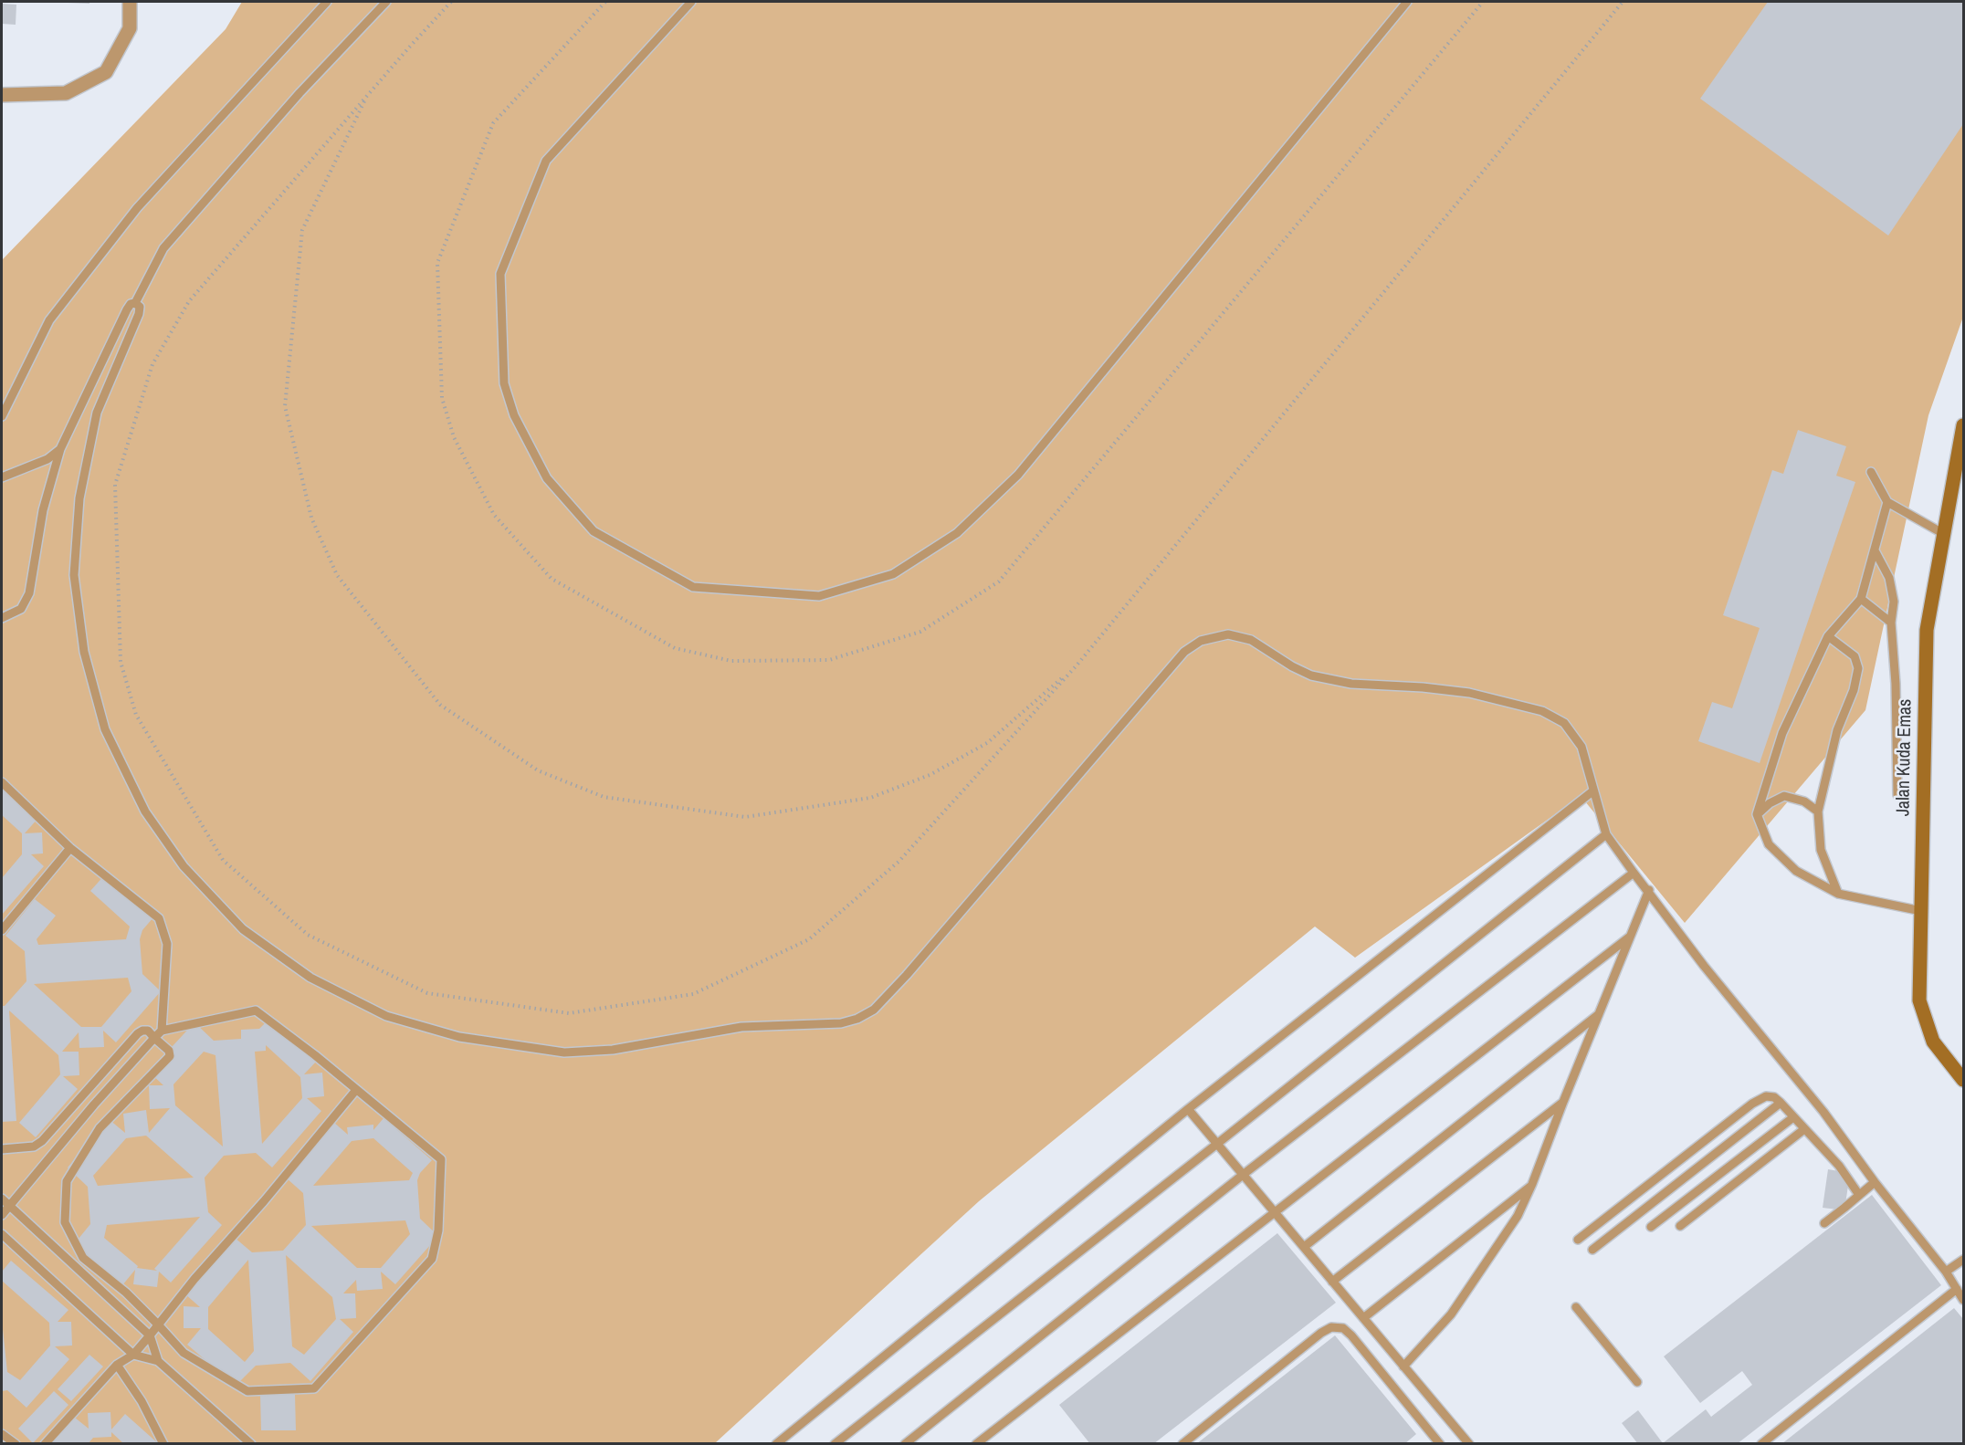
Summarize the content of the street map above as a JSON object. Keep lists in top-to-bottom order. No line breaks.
{"streets":{"street":["Jalan Kuda Emas"]}}
